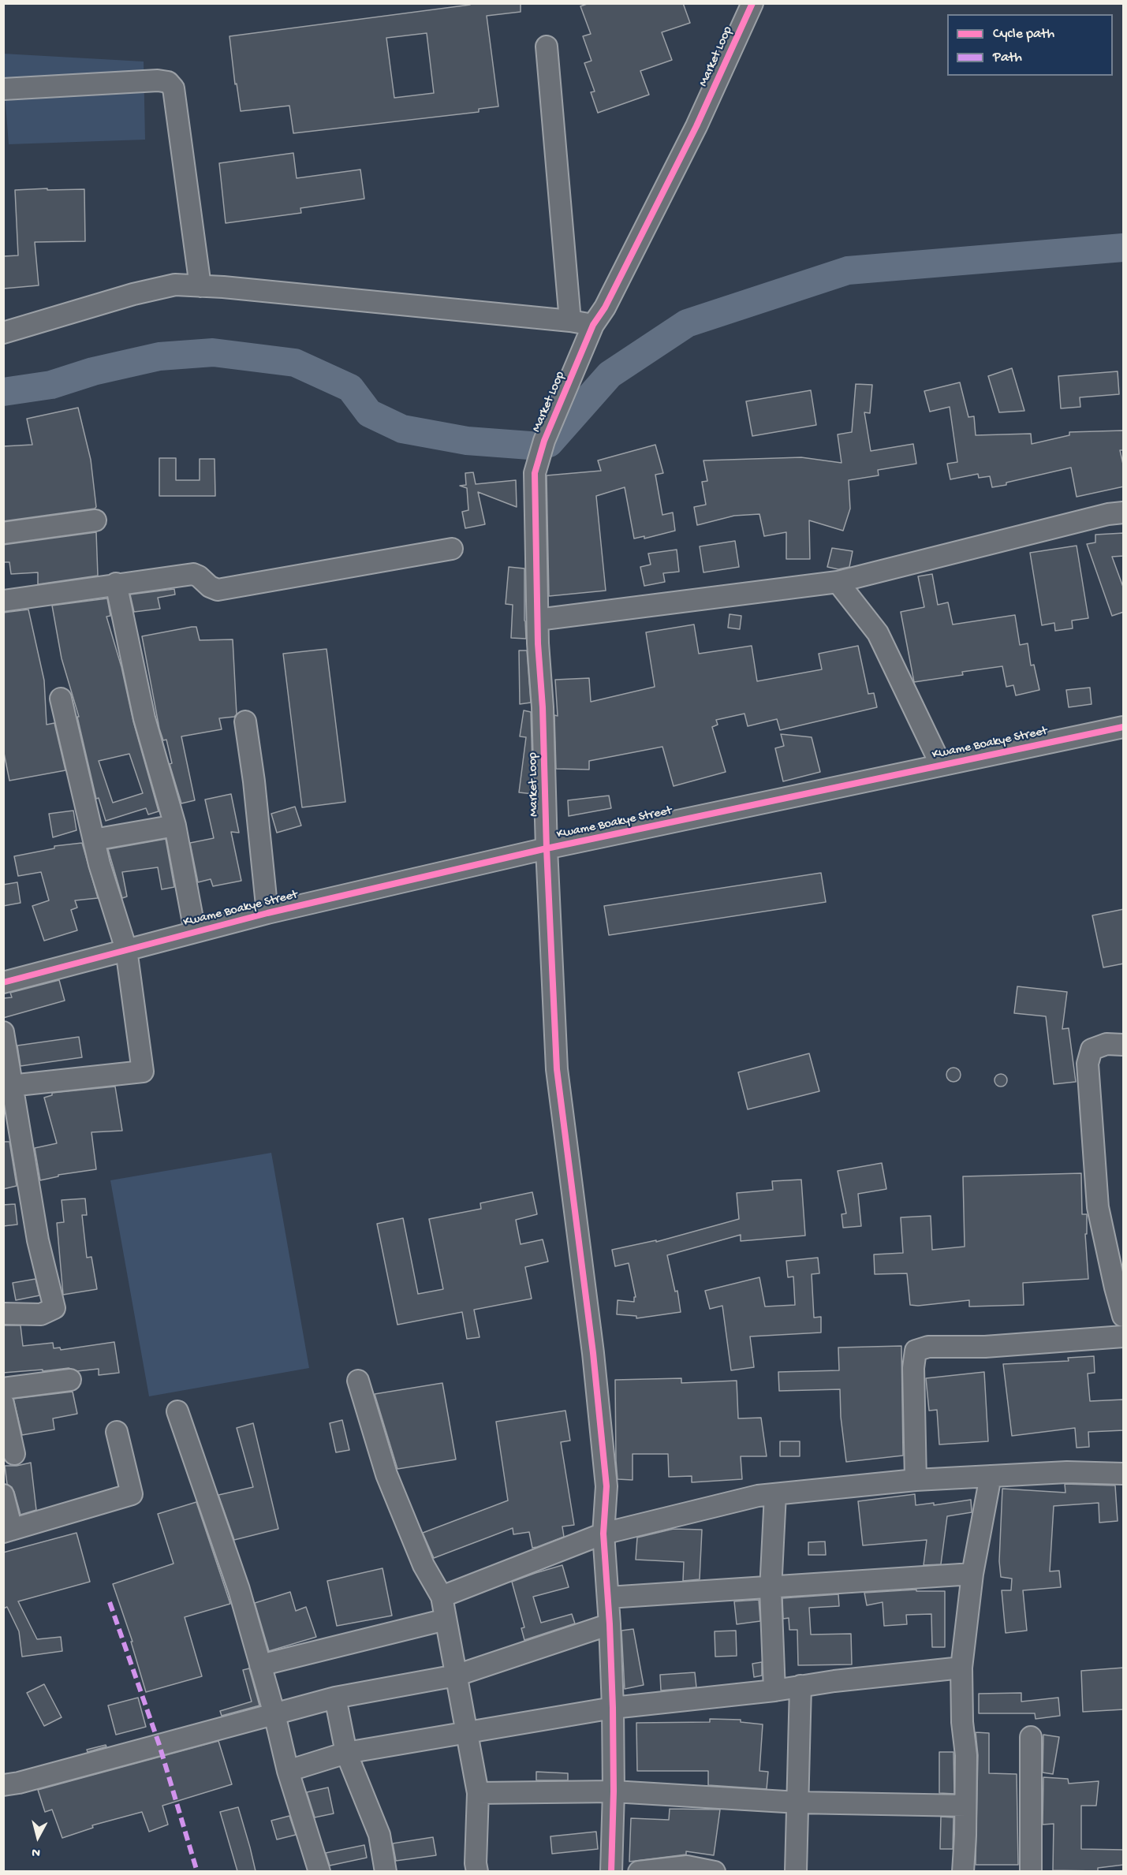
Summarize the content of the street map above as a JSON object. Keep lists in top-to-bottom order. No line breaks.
{"streets":{"street":["Market Loop","Kwame Boakye Street"]},"crossings":[["Market Loop","Kwame Boakye Street"]],"legend":["Cycle path","Path"],"north":"bottom"}
